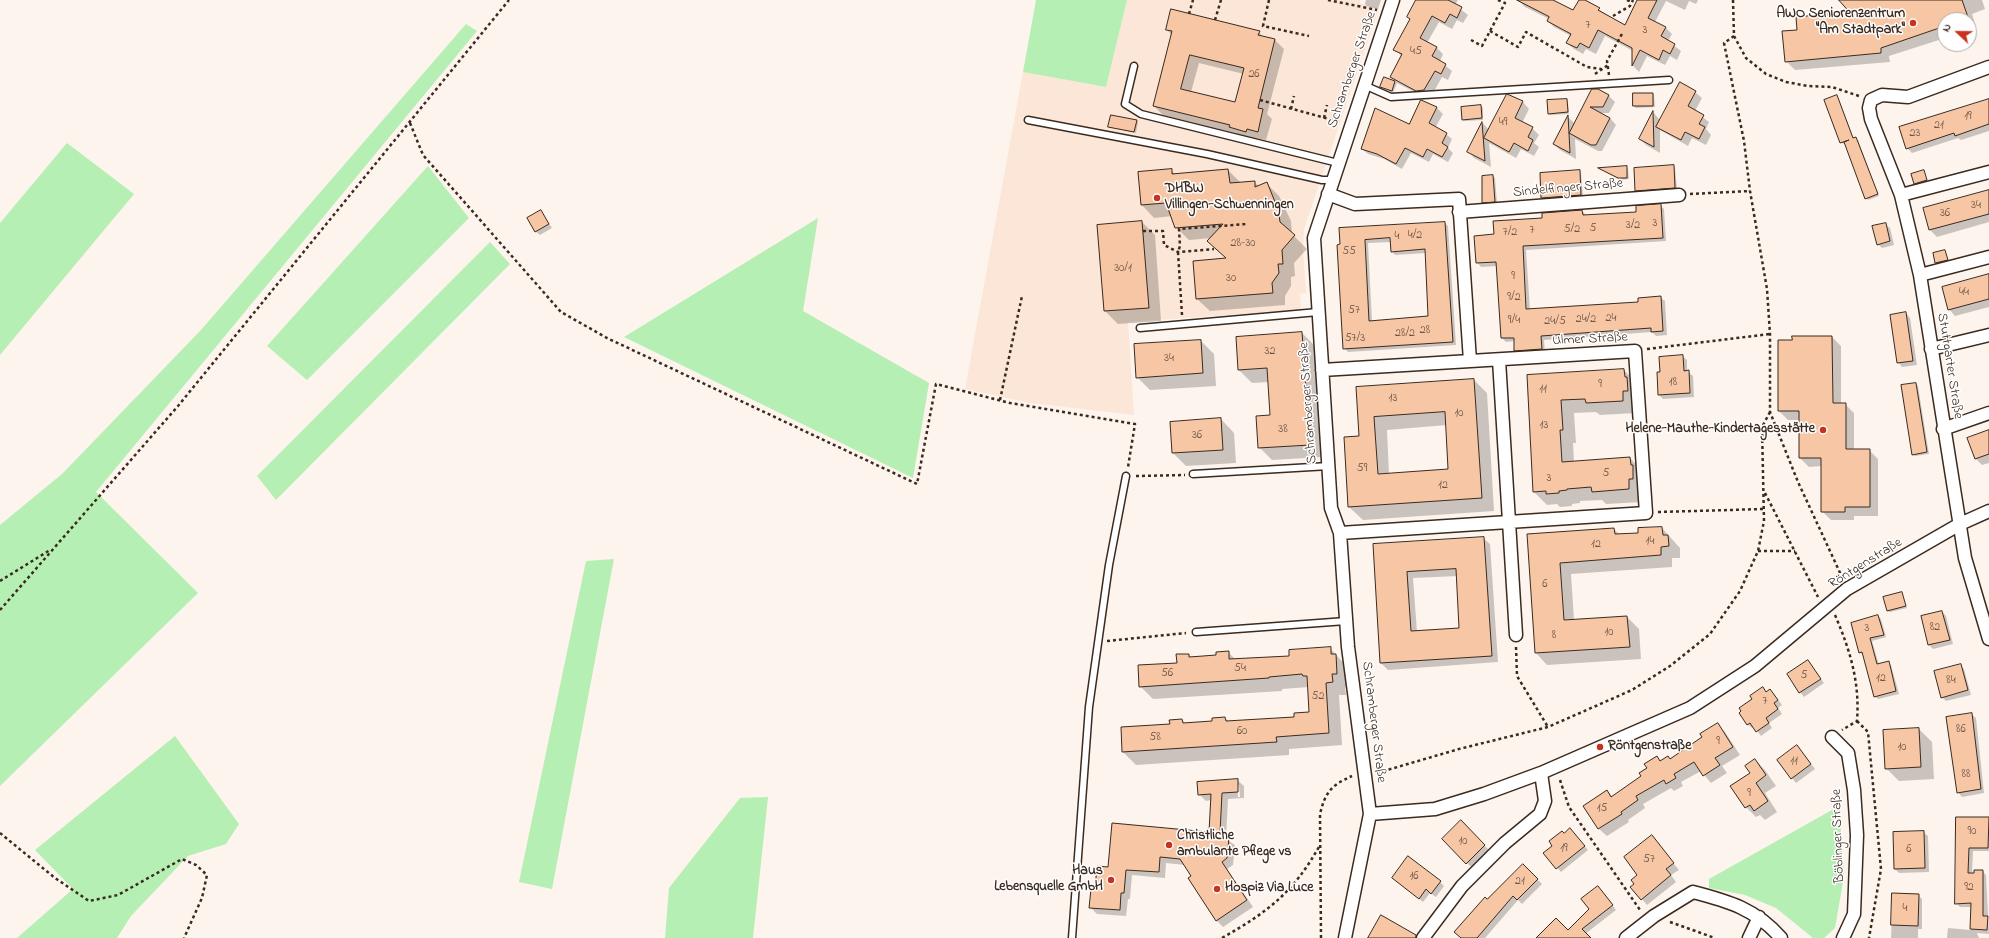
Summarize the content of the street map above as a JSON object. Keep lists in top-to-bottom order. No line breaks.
{"streets":{"street":["Schramberger Straße","Sindelfinger Straße","Ulmer Straße","Stuttgarter Straße","Röntgenstraße","Böblinger Straße"]},"crossings":[["Schramberger Straße","Ulmer Straße"],["Schramberger Straße","Röntgenstraße"],["Stuttgarter Straße","Röntgenstraße"]],"places":["AWO Seniorenzentrum \"Am Stadtpark\"","DHBW Villingen-Schwenningen","Helene-Mauthe-Kindertagesstätte","Röntgenstraße","Christliche ambulante Pflege vs","Haus Lebensquelle GmbH","Hospiz Via Luce"],"house_numbers":["7","3","45","26","19","49","21","23","34","36","3","3/2","5","5/2","7","7/2","4/2","4","28-30","55","30/1","9","30","44","9/2","57","24","24/2","9/4","24/5","28","28/2","57/3","32","34","18","9","11","13","10","13","38","36","59","5","3","12","14","12","6","82","3","10","8","54","56","5","12","84","52","7","86","60","58","9","10","11","88","9","15","90","10","19","6","57","16","21","92","4"],"north":"left"}
